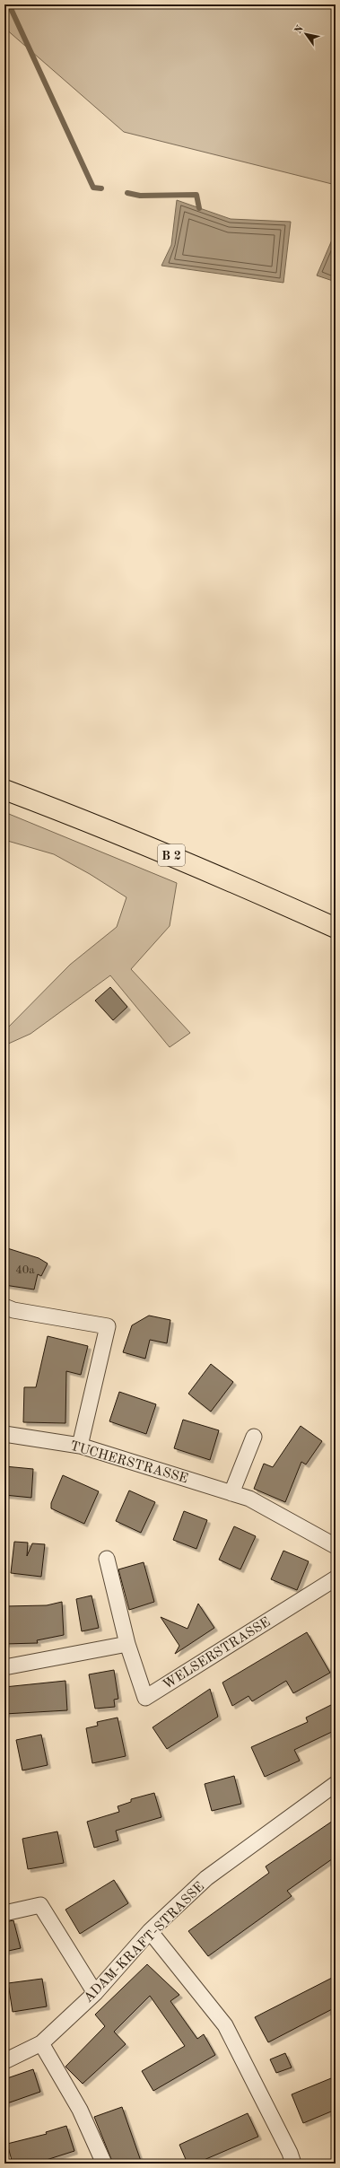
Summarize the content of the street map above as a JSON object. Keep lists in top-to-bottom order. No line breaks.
{"streets":{"main road":["B 2"],"street":["TUCHERSTRASSE","WELSERSTRASSE","ADAM-KRAFT-STRASSE"]},"house_numbers":["40a"],"north":"top left"}
